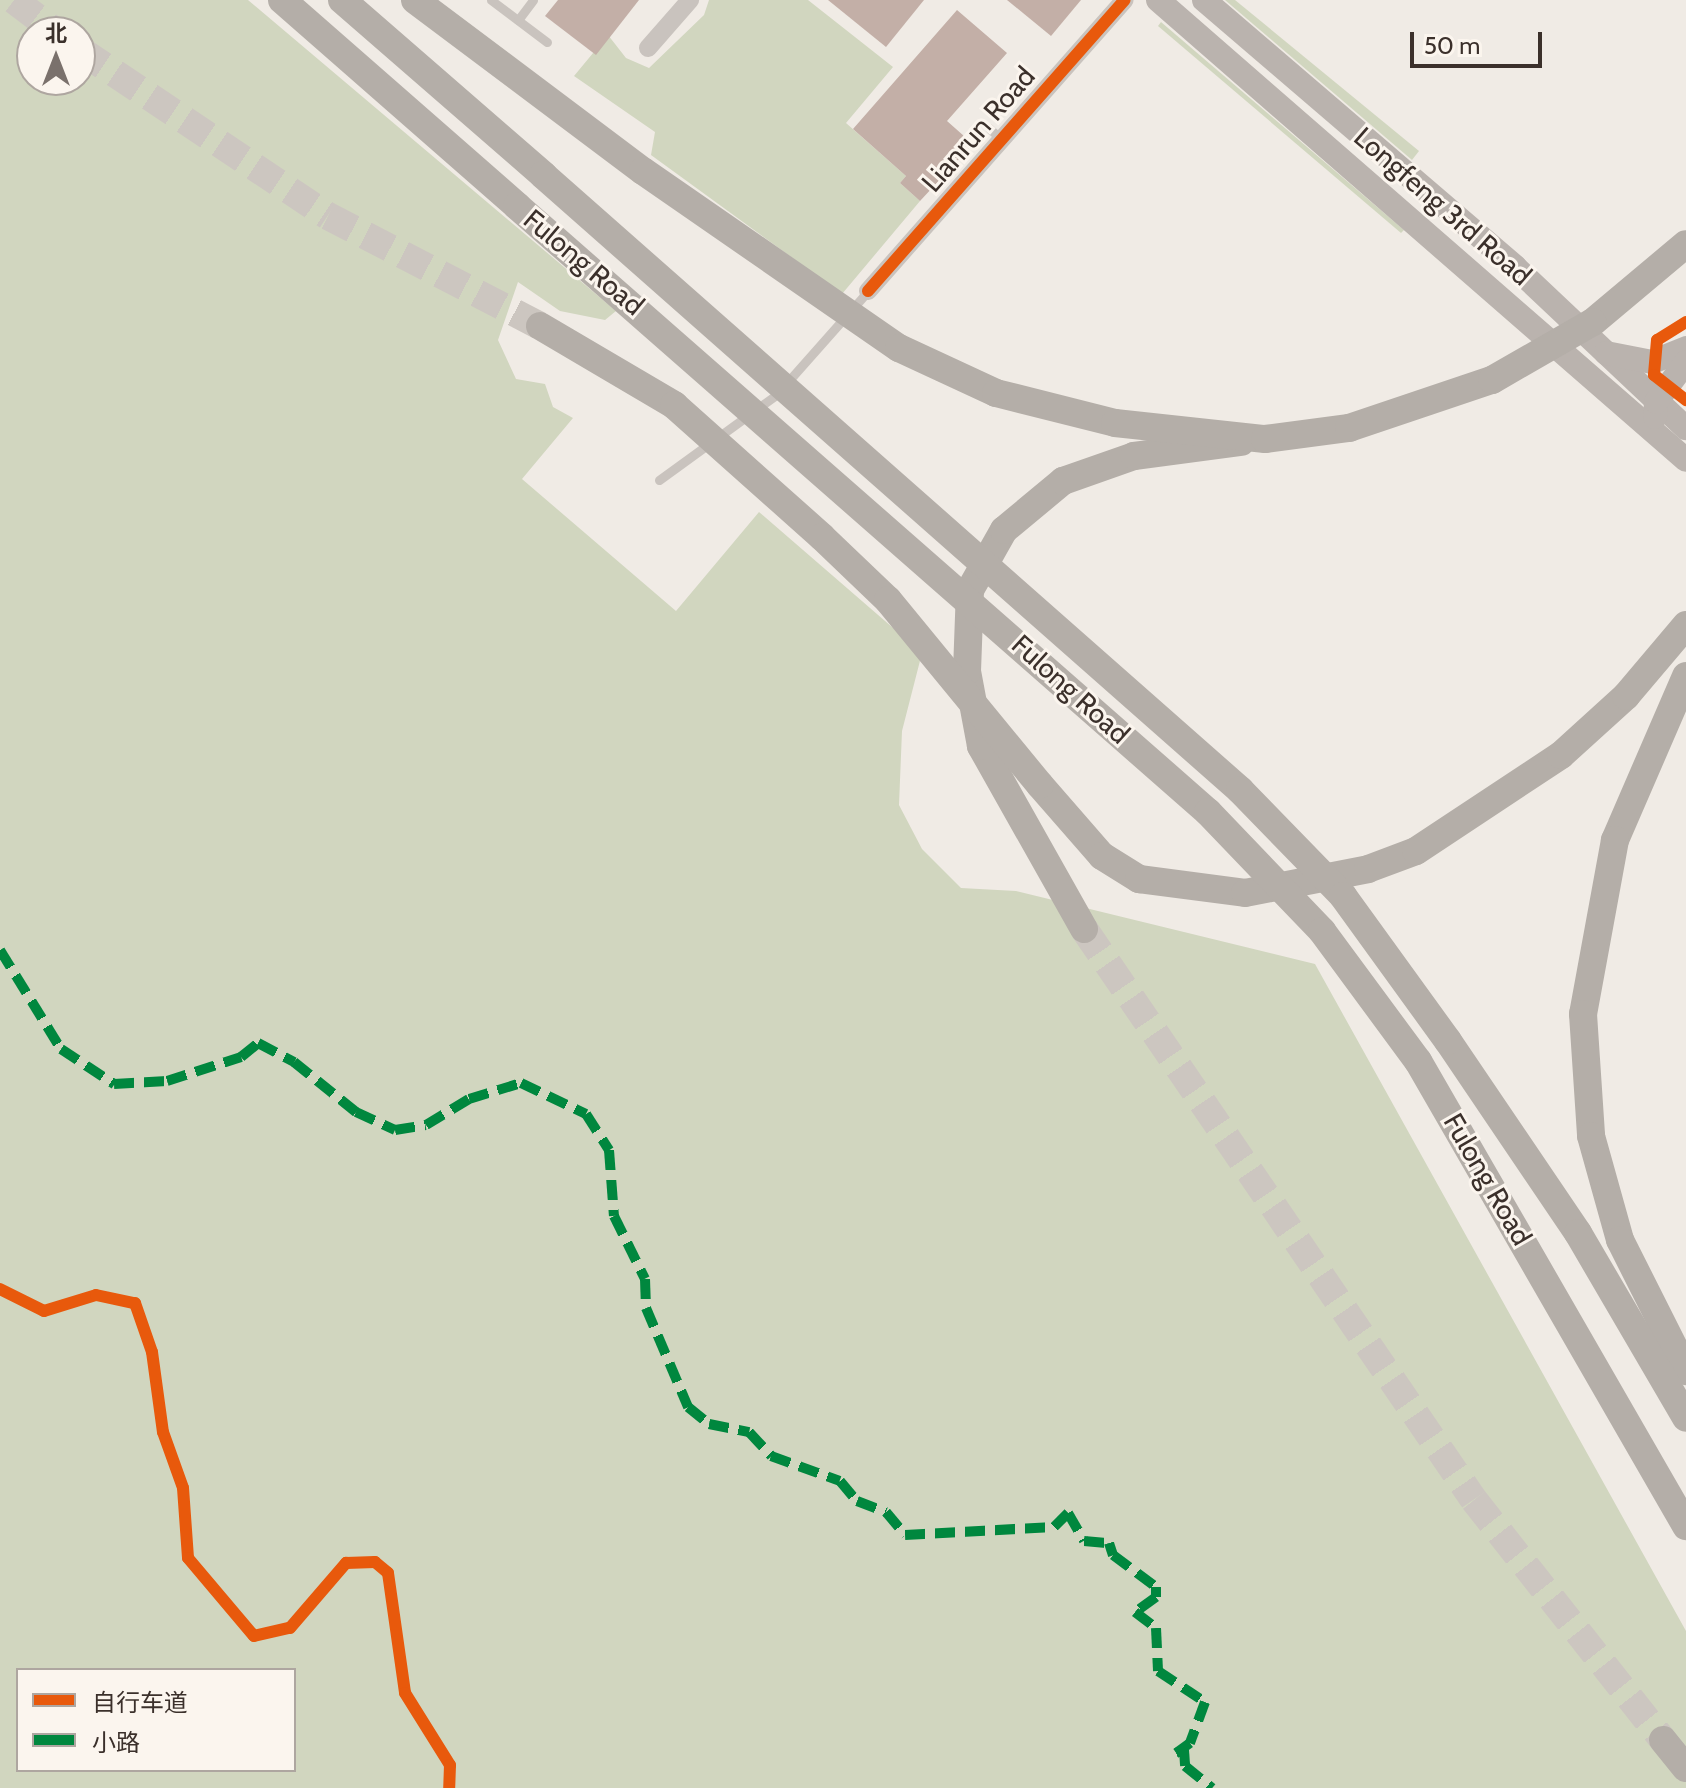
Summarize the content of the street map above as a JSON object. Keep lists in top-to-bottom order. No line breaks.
{"streets":{"highway":["Fulong Road"],"main road":["Longfeng 3rd Road"],"street":["Lianrun Road"]},"legend":["自行车道","小路"],"scale_bar":"50 m","north":"top"}
